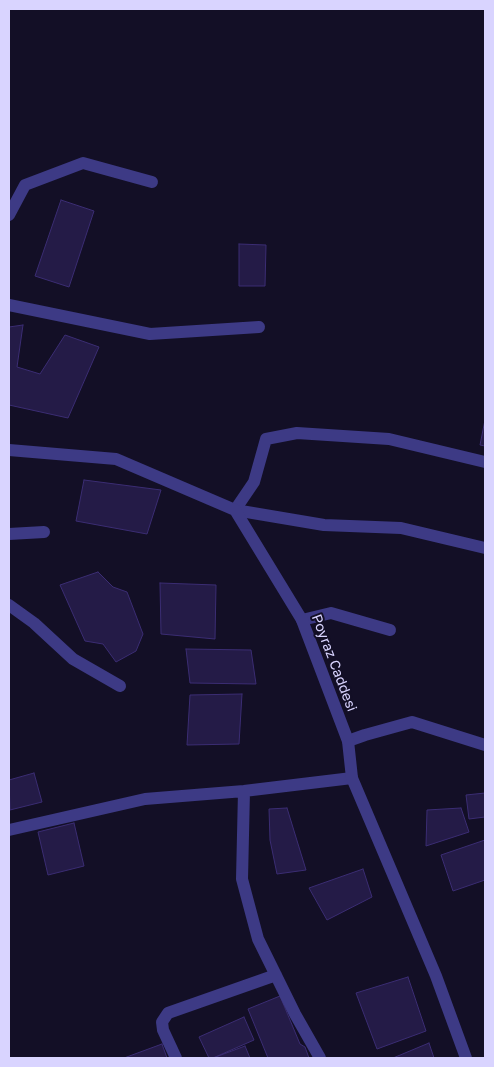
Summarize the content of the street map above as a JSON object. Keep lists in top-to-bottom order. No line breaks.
{"streets":{"street":["Poyraz Caddesi"]}}
